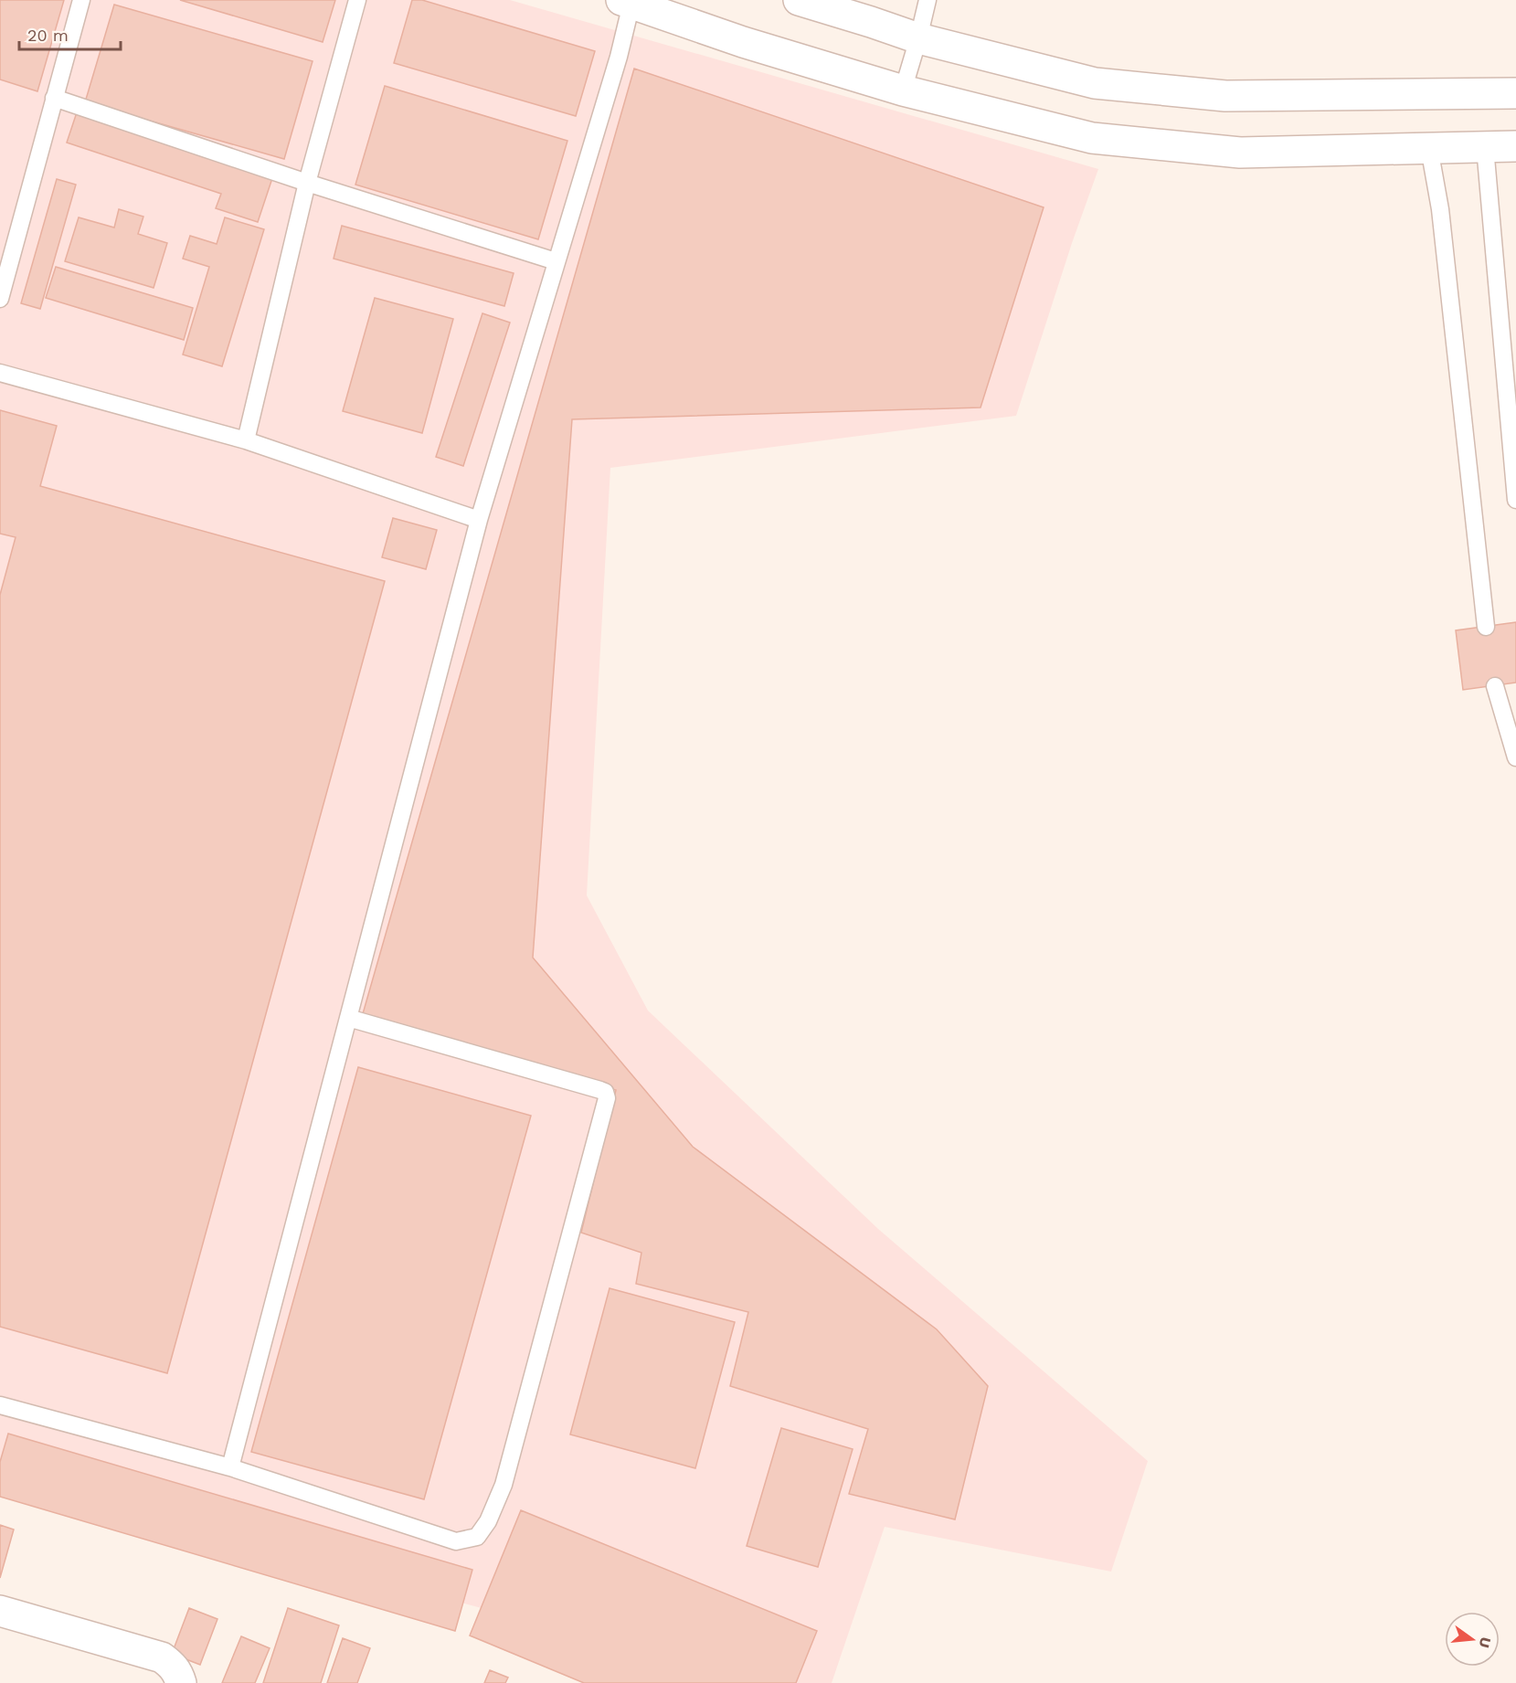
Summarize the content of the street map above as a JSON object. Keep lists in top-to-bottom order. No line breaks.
{"scale_bar":"20 m","north":"right"}
